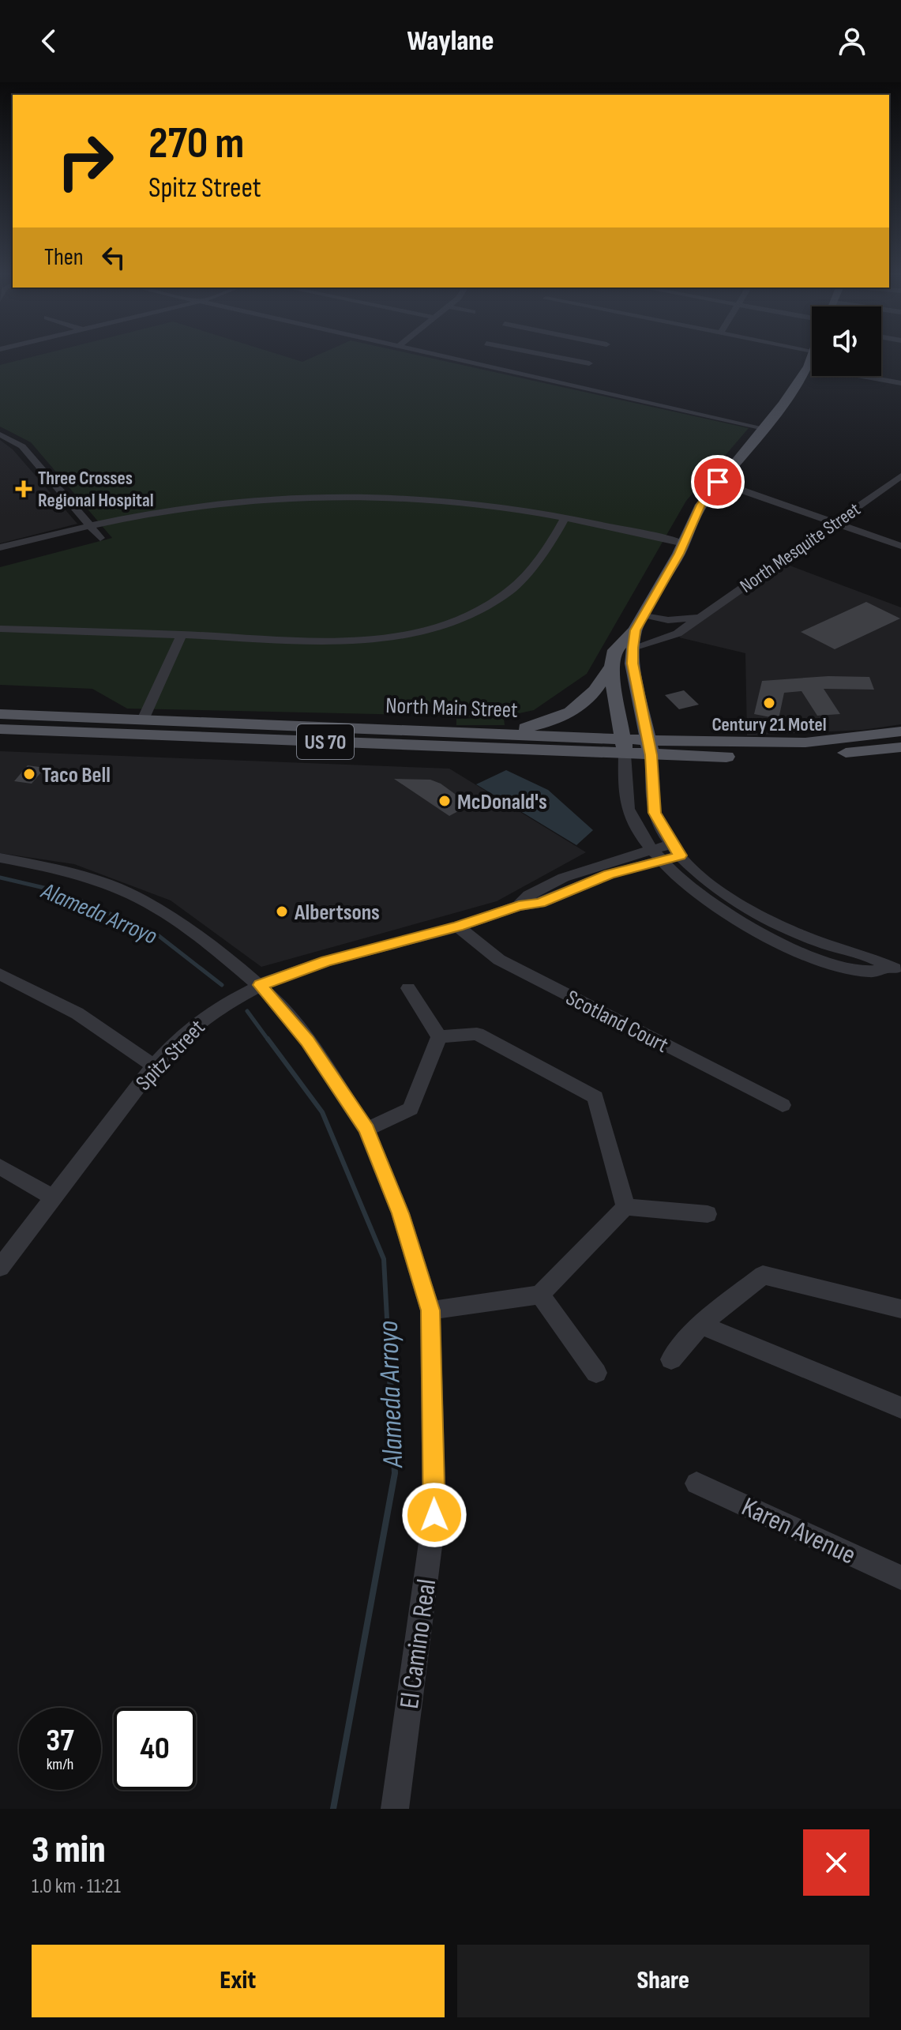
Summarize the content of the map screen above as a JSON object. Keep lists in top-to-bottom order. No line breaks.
{"streets":{"main road":["North Main Street","US 70"],"street":["North Mesquite Street","Scotland Court","Spitz Street","Karen Avenue","El Camino Real"]},"crossings":[["Scotland Court","Spitz Street"],["Spitz Street","El Camino Real"]],"water":["Alameda Arroyo"],"places":{"health":["Three Crosses Regional Hospital"],"other":["Century 21 Motel","Taco Bell","McDonald's","Albertsons"]},"page":{"header":"Waylane","turn":["270 m","Spitz Street"],"then":"Then","speed":"37 km/h","limit":"40","heading":["3 min","1.0 km · 11:21"],"buttons":["Exit","Share"]}}
